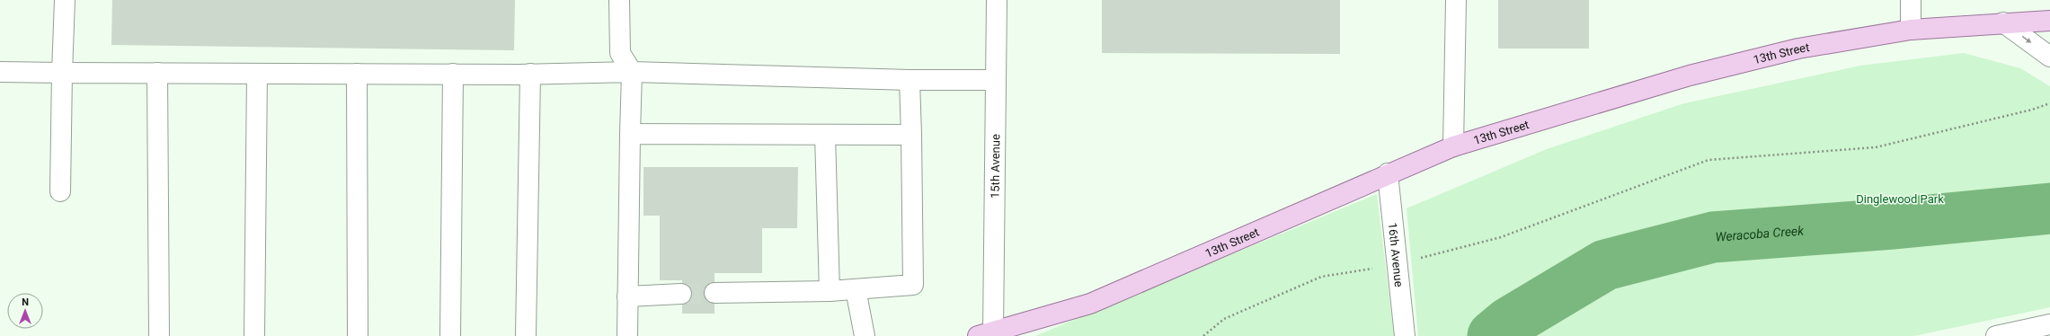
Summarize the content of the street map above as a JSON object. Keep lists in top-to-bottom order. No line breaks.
{"streets":{"main road":["13th Street"],"street":["15th Avenue","16th Avenue"]},"crossings":[["13th Street","15th Avenue"],["13th Street","16th Avenue"]],"water":["Weracoba Creek"],"parks":["Dinglewood Park"],"north":"top"}
